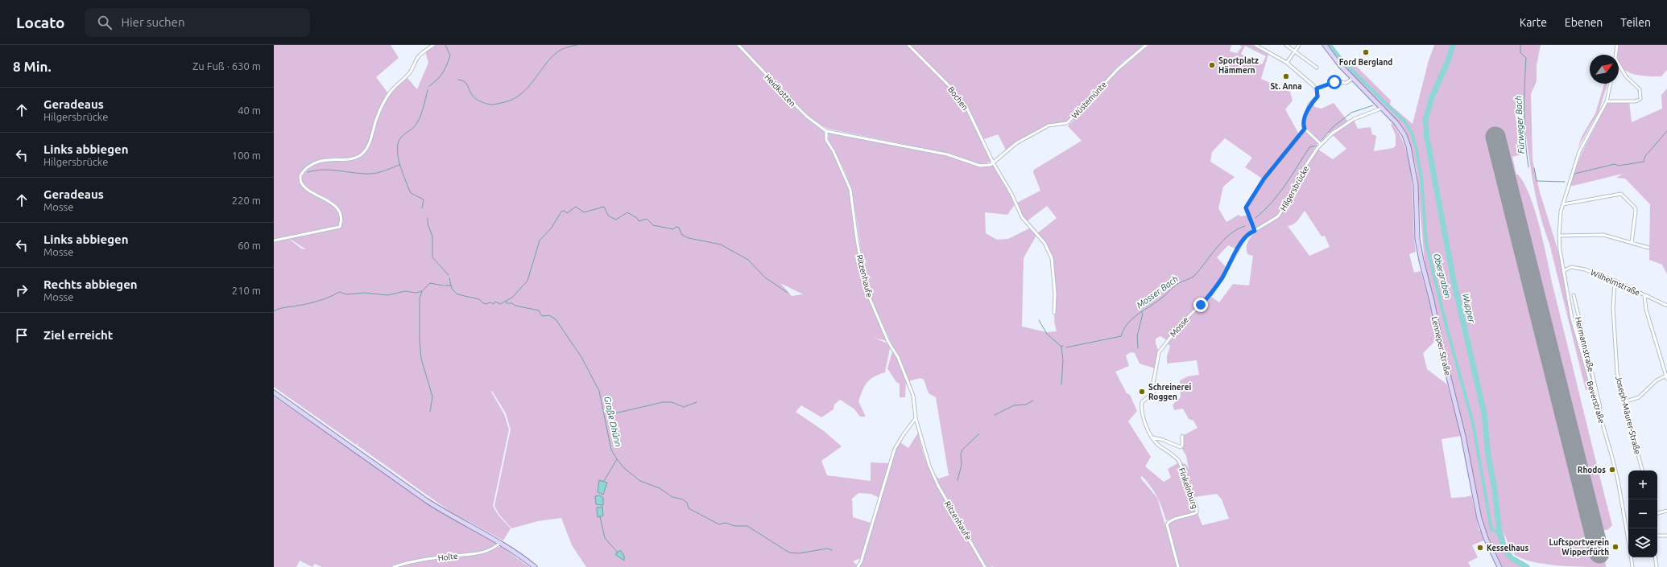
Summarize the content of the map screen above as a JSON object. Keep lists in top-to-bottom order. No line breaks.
{"streets":{"main road":["Lenneper Straße"],"street":["Heidkotten","Bochen","Wüstemünte","Hilgersbrücke","Ritzenhaufe","Wilhelmstraße","Mosse","Hermannstraße","Beverstraße","Joseph-Mäurer-Straße","Finkelnburg","Holte"]},"crossings":[["Heidkotten","Ritzenhaufe"],["Bochen","Wüstemünte"],["Hilgersbrücke","Mosse"],["Hilgersbrücke","Lenneper Straße"],["Wilhelmstraße","Beverstraße"],["Wilhelmstraße","Joseph-Mäurer-Straße"],["Mosse","Finkelnburg"],["Hermannstraße","Beverstraße"]],"water":["Fürweger Bach","Obergraben","Mosser Bach","Wupper","Große Dhünn"],"places":["Ford Bergland","Sportplatz Hämmern","St. Anna","Schreinerei Roggen","Rhodos","Luftsportverein Wipperfürth","Kesselhaus"],"north":"top right","page":{"header":"Locato","search":"Hier suchen","nav":["Karte","Ebenen","Teilen"],"heading":["8 Min.","Zu Fuß · 630 m"],"list":[["Geradeaus","Hilgersbrücke","40 m"],["Links abbiegen","Hilgersbrücke","100 m"],["Geradeaus","Mosse","220 m"],["Links abbiegen","Mosse","60 m"],["Rechts abbiegen","Mosse","210 m"],"Ziel erreicht"],"map_buttons":["+","−"]}}
